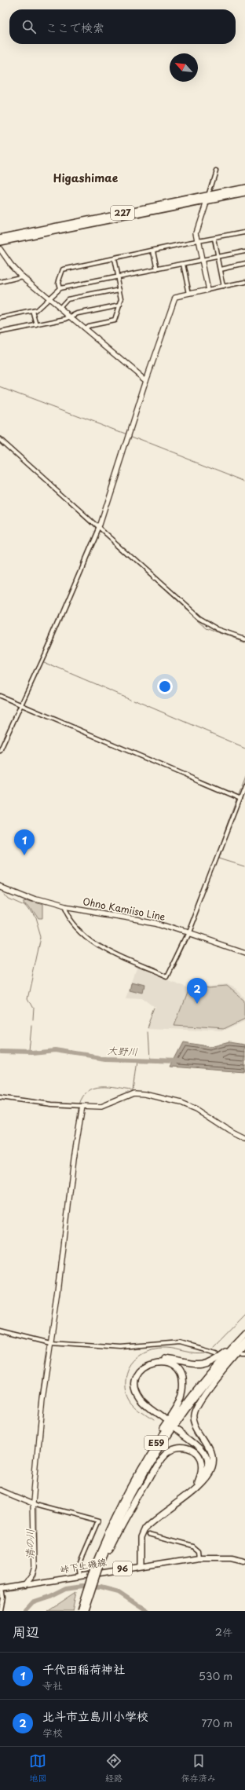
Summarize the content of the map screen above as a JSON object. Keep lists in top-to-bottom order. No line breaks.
{"streets":{"highway":["227","E59"],"main road":["峠下上磯線","96"],"street":["Ohno Kamiiso Line"]},"districts":["Higashimae"],"water":["大野川","清の川"],"north":"top left","page":{"search":"ここで検索","pins":["1","2"],"heading":["周辺","2件"],"list":[{"mark":"1","name":"千代田稲荷神社","note":"寺社","value":"530 m"},{"mark":"2","name":"北斗市立島川小学校","note":"学校","value":"770 m"}],"nav":["地図","経路","保存済み"]}}
